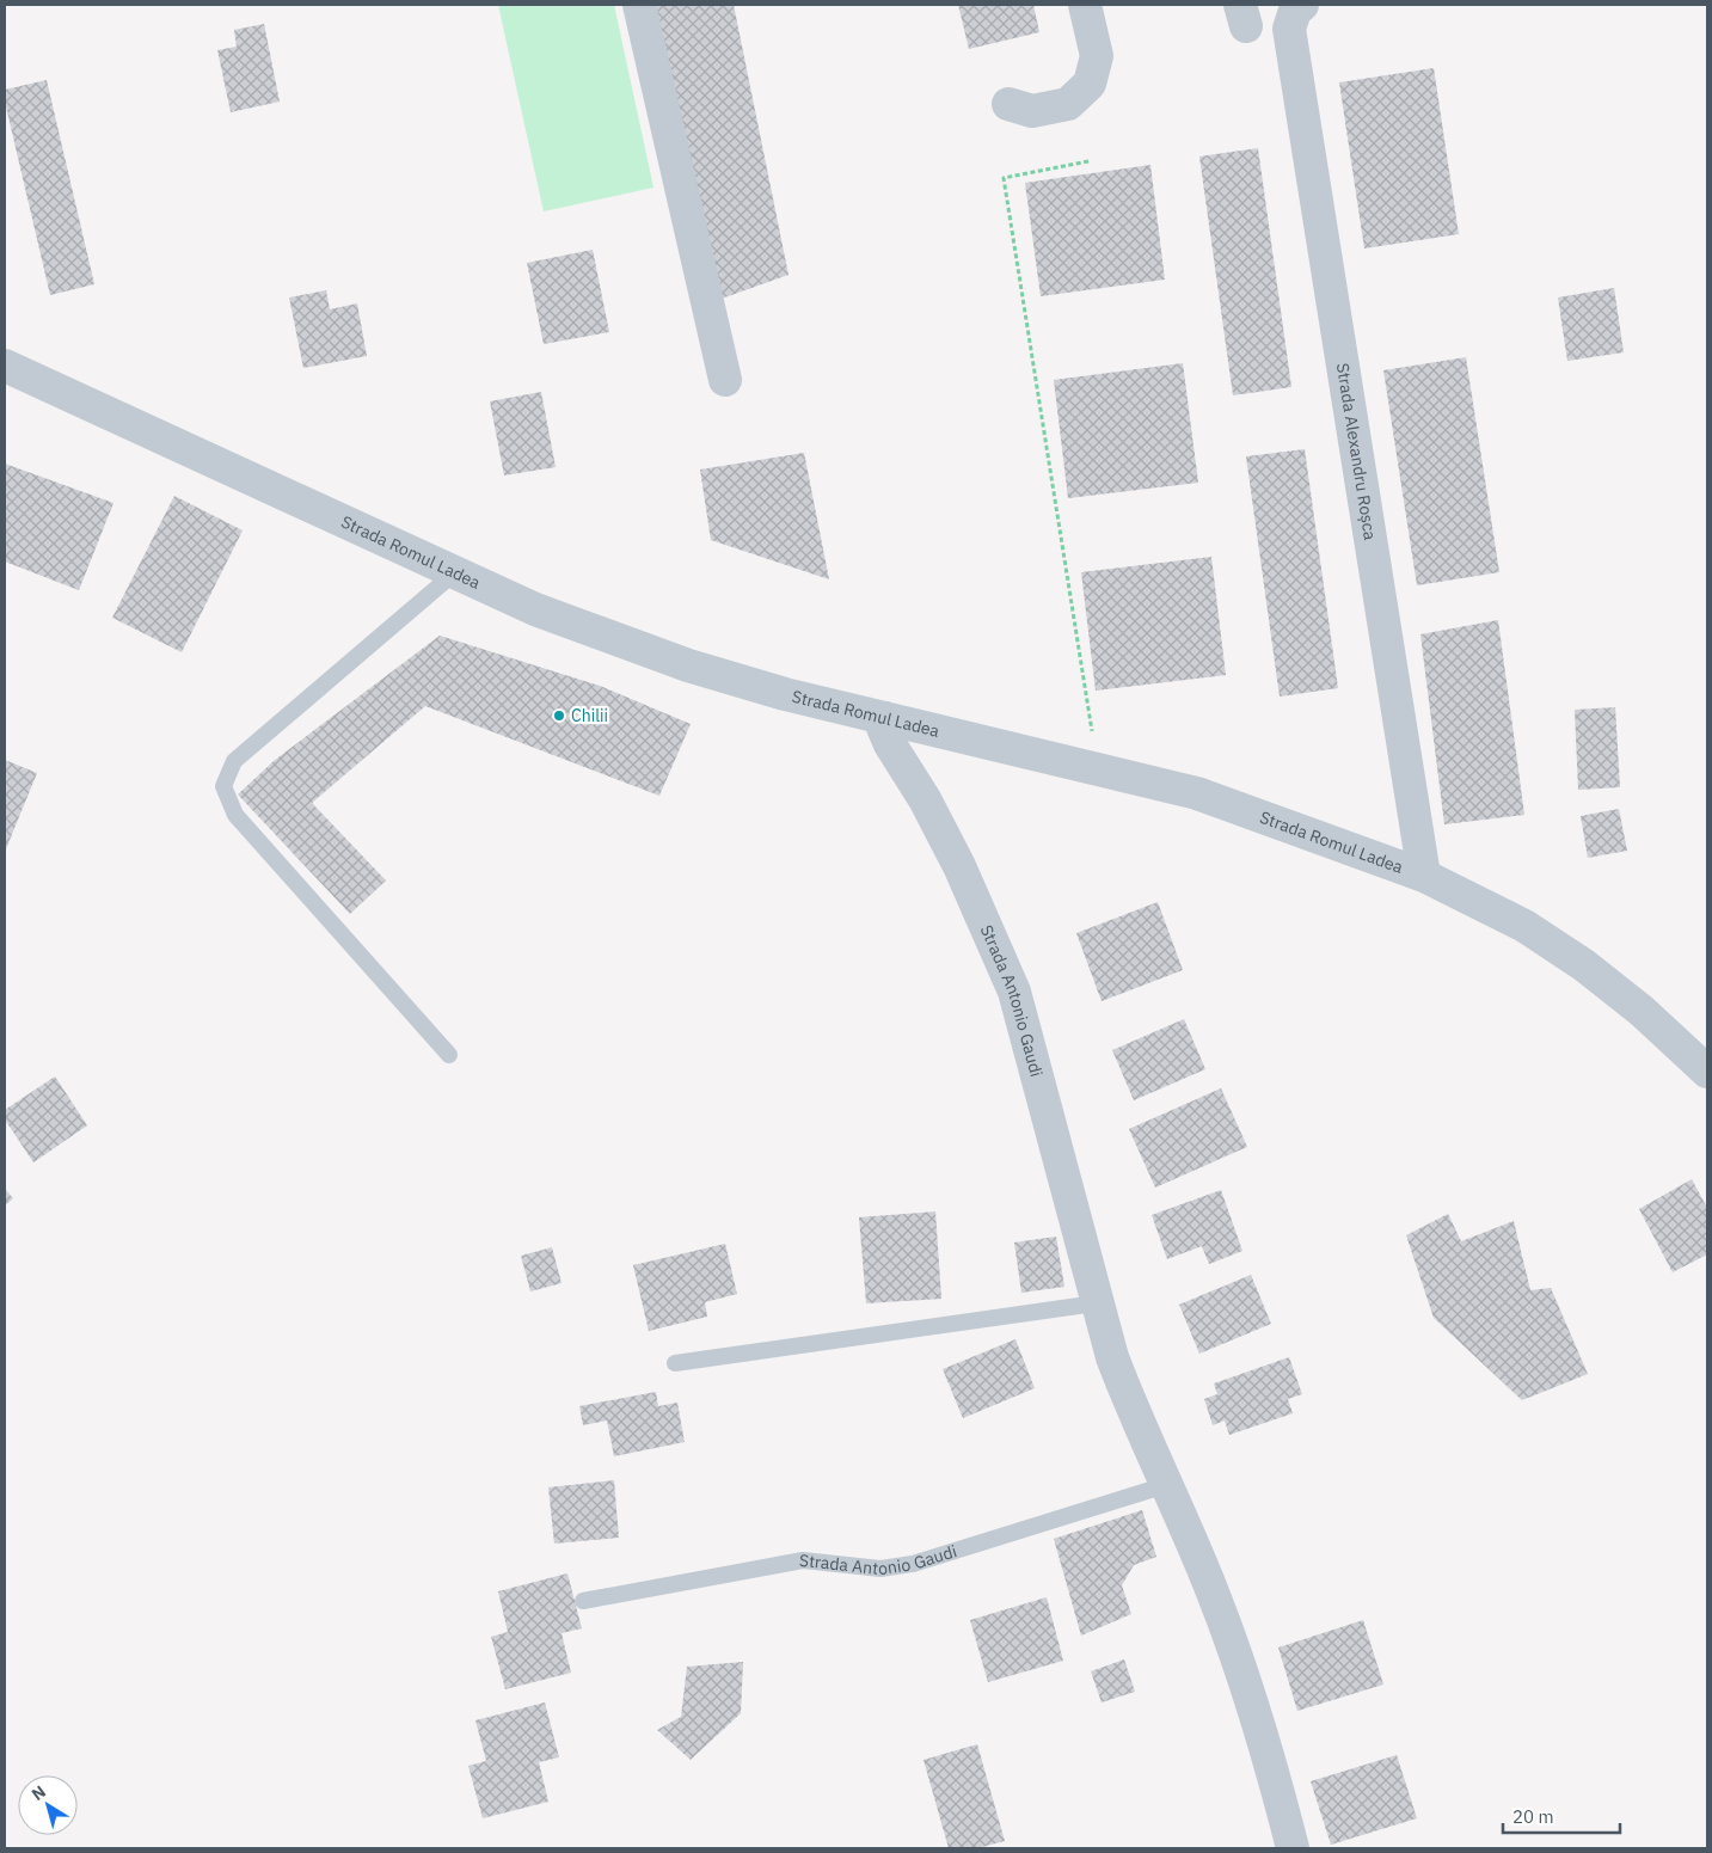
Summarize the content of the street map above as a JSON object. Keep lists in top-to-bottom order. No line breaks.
{"streets":{"street":["Strada Alexandru Roșca","Strada Romul Ladea","Strada Antonio Gaudi"]},"crossings":[["Strada Alexandru Roșca","Strada Romul Ladea"],["Strada Romul Ladea","Strada Antonio Gaudi"]],"places":["Chilii"],"scale_bar":"20 m","north":"top left"}
